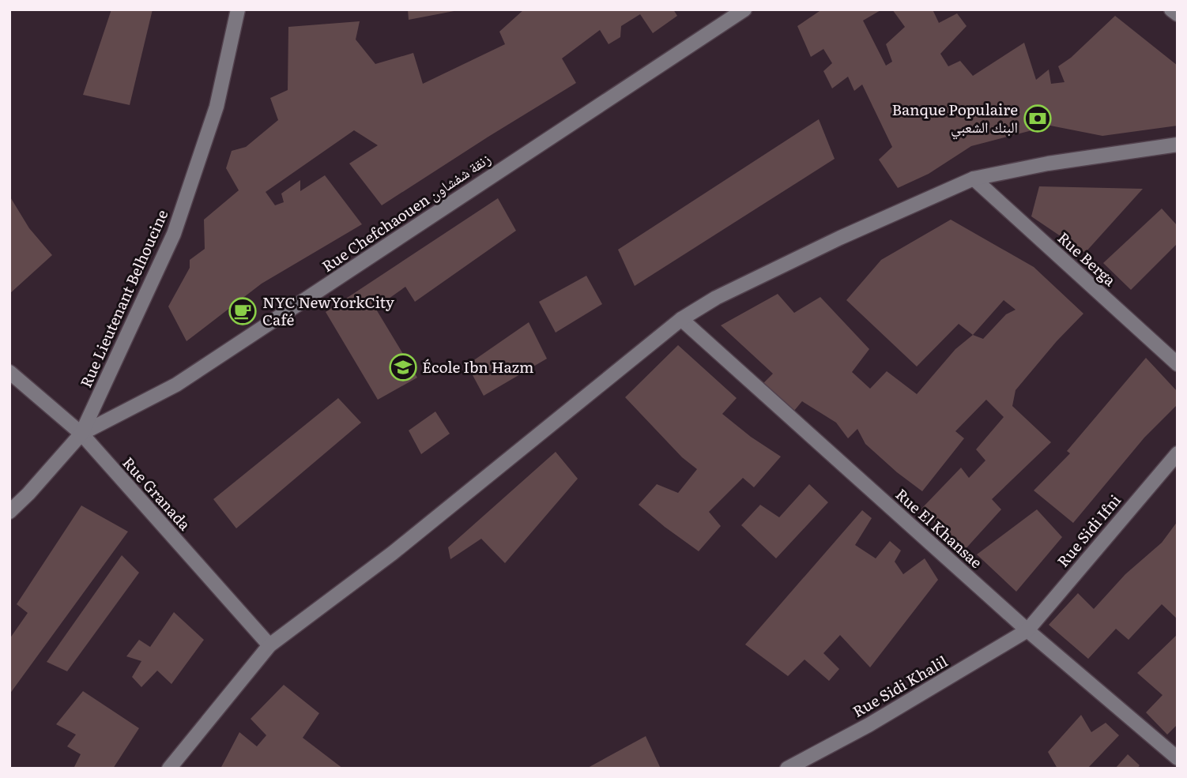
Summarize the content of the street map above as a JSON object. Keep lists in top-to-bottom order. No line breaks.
{"streets":{"street":["Rue Chefchaouen زنقة شفشاون","Rue Berga","Rue Lieutenant Belhoucine","Rue Granada","Rue El Khansae","Rue Sidi Ifni","Rue Sidi Khalil"]},"crossings":[["Rue Chefchaouen زنقة شفشاون","Rue Lieutenant Belhoucine"],["Rue Chefchaouen زنقة شفشاون","Rue Granada"],["Rue Lieutenant Belhoucine","Rue Granada"],["Rue El Khansae","Rue Sidi Ifni"],["Rue El Khansae","Rue Sidi Khalil"],["Rue Sidi Ifni","Rue Sidi Khalil"]],"places":{"bank":["Banque Populaire البنك الشعبي"],"cafe":["NYC NewYorkCity Café"],"school or university":["École Ibn Hazm"]}}
